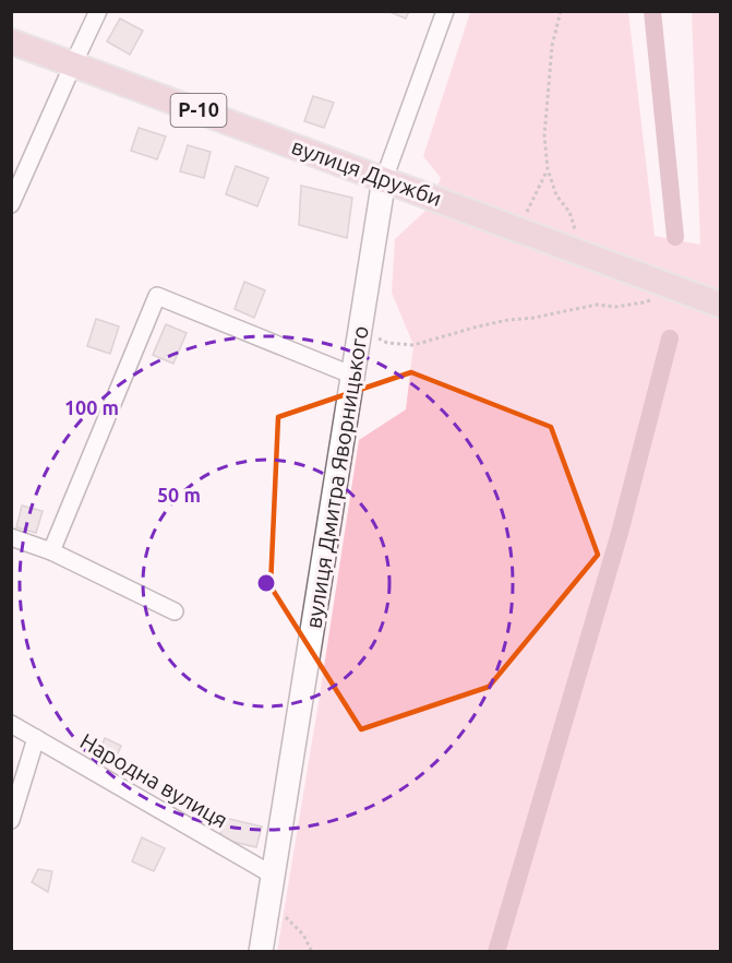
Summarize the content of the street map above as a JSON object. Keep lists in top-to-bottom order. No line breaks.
{"streets":{"main road":["Р-10","вулиця Дружби","вулиця Дмитра Яворницького"],"street":["Народна вулиця"]},"crossings":[["вулиця Дружби","вулиця Дмитра Яворницького"],["вулиця Дмитра Яворницького","Народна вулиця"]],"rings":["100 m","50 m"]}
